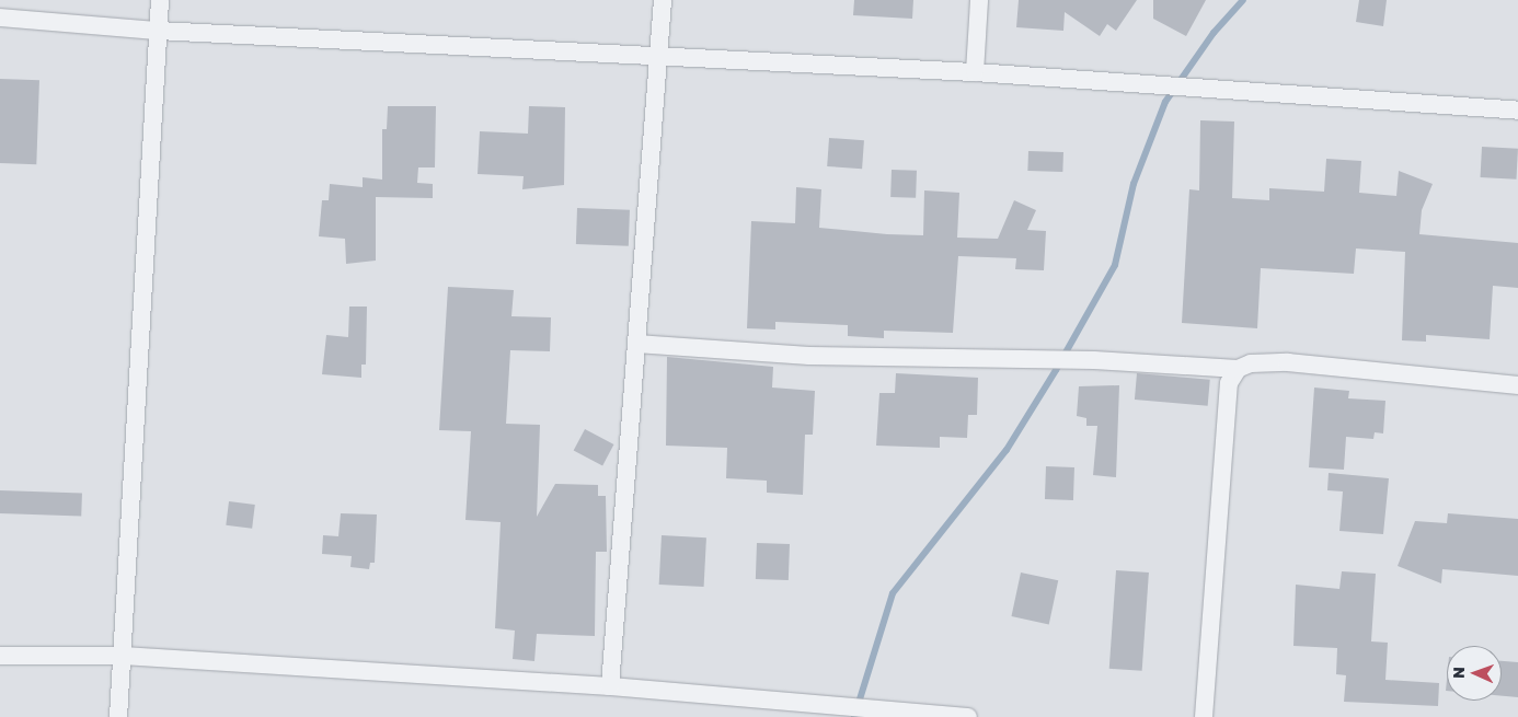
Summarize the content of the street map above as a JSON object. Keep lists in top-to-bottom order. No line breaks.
{"north":"left"}
